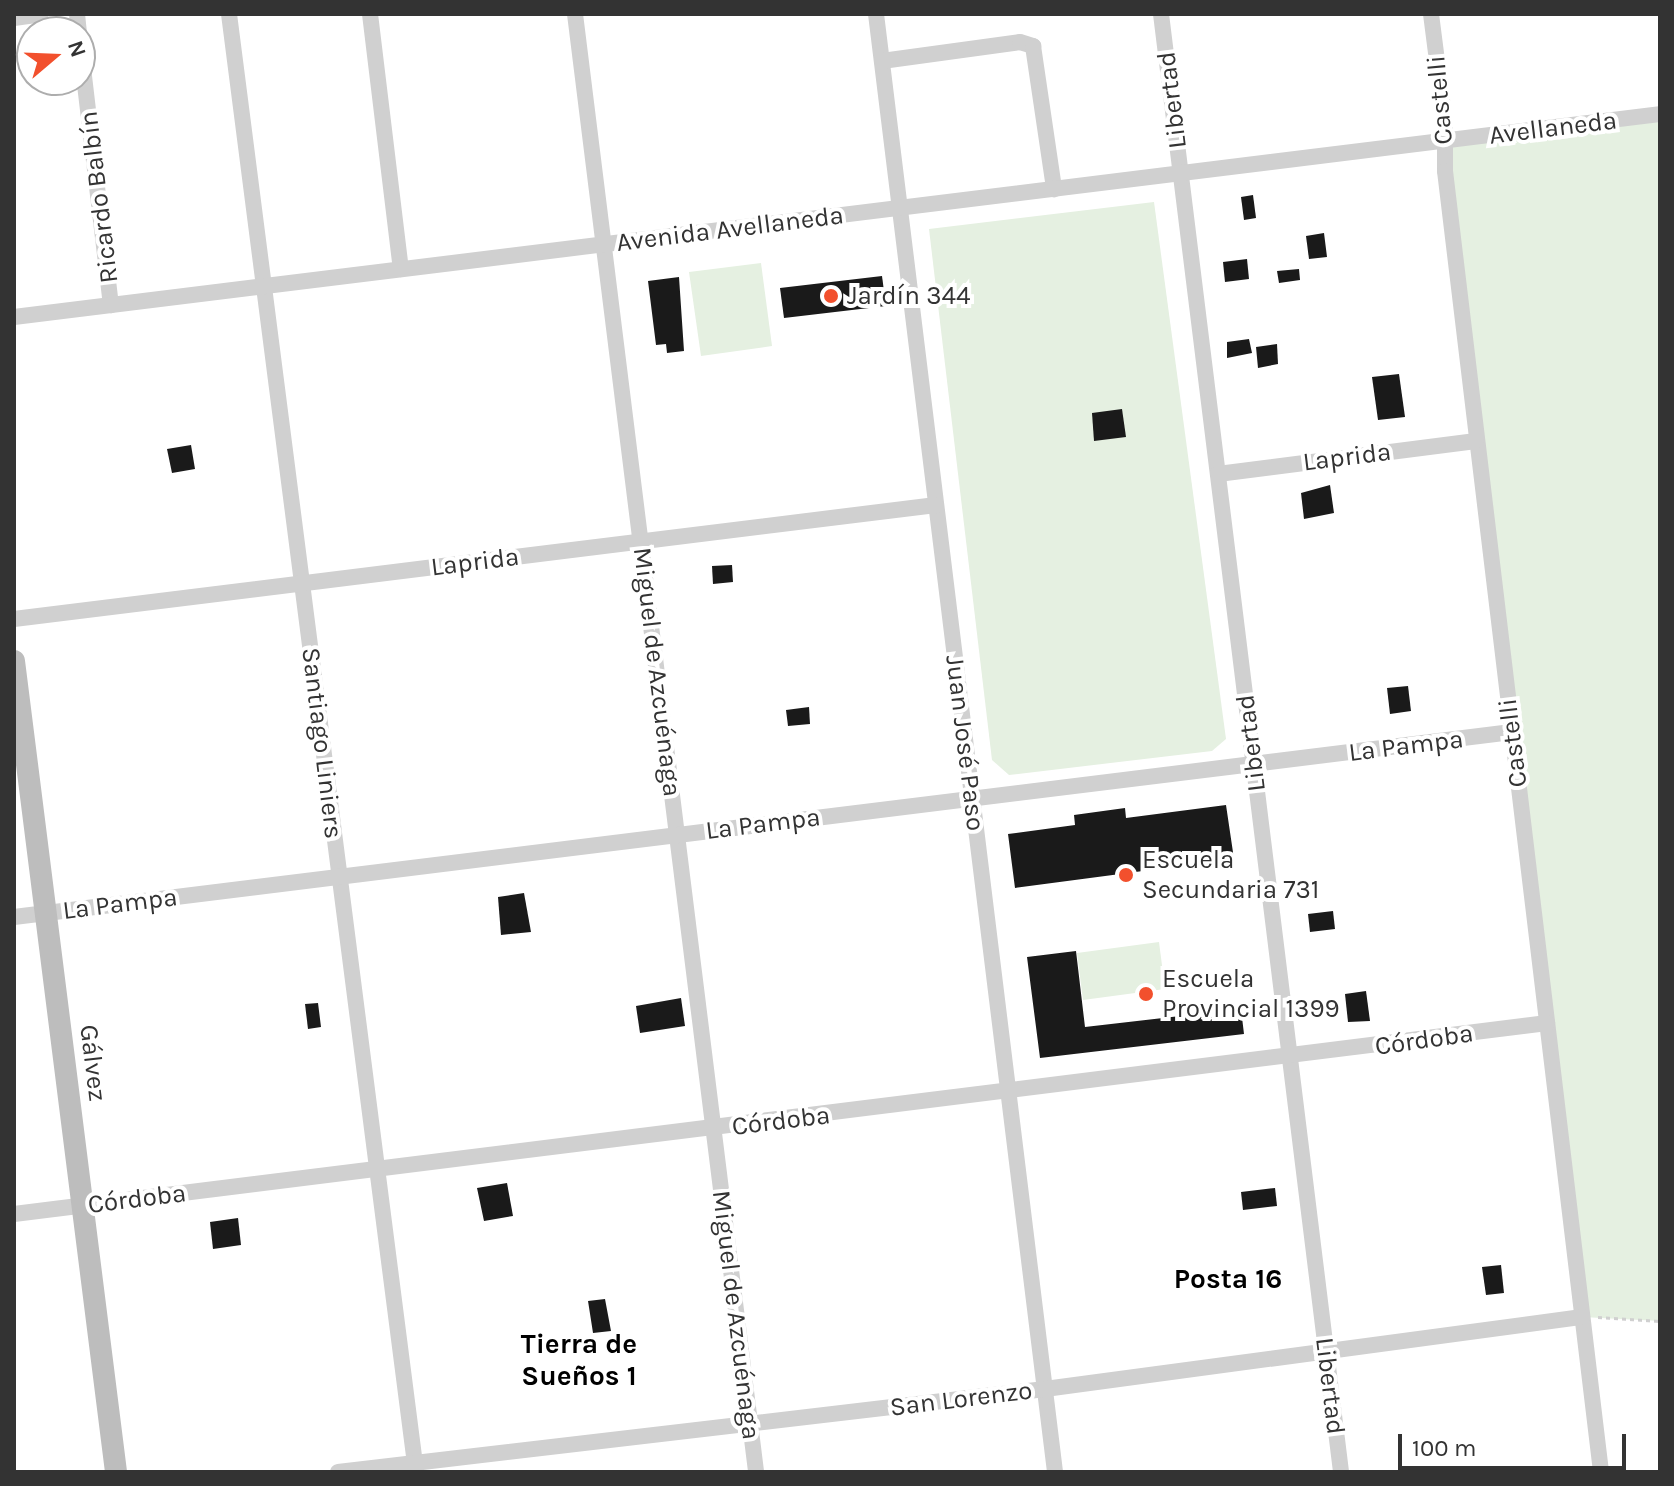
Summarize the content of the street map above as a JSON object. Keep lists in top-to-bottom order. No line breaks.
{"streets":{"main road":["Gálvez"],"street":["Libertad","Castelli","Avellaneda","Ricardo Balbín","Avenida Avellaneda","Laprida","Miguel de Azcuénaga","Santiago Liniers","Juan José Paso","La Pampa","Córdoba","San Lorenzo"]},"crossings":[["Libertad","Avenida Avellaneda"],["Libertad","Laprida"],["Libertad","La Pampa"],["Libertad","Córdoba"],["Libertad","San Lorenzo"],["Castelli","Avellaneda"],["Castelli","Avenida Avellaneda"],["Castelli","Laprida"],["Castelli","La Pampa"],["Castelli","Córdoba"],["Castelli","San Lorenzo"],["Avellaneda","Avenida Avellaneda"],["Ricardo Balbín","Avenida Avellaneda"],["Avenida Avellaneda","Miguel de Azcuénaga"],["Avenida Avellaneda","Santiago Liniers"],["Avenida Avellaneda","Juan José Paso"],["Laprida","Miguel de Azcuénaga"],["Laprida","Santiago Liniers"],["Laprida","Juan José Paso"],["Miguel de Azcuénaga","La Pampa"],["Miguel de Azcuénaga","Córdoba"],["Miguel de Azcuénaga","San Lorenzo"],["Santiago Liniers","La Pampa"],["Santiago Liniers","Córdoba"],["Santiago Liniers","San Lorenzo"],["Juan José Paso","La Pampa"],["Juan José Paso","Córdoba"],["Juan José Paso","San Lorenzo"],["La Pampa","Gálvez"],["Córdoba","Gálvez"]],"districts":["Posta 16","Tierra de Sueños 1"],"places":["Jardín 344","Escuela Secundaria 731","Escuela Provincial 1399"],"scale_bar":"100 m","north":"right"}
